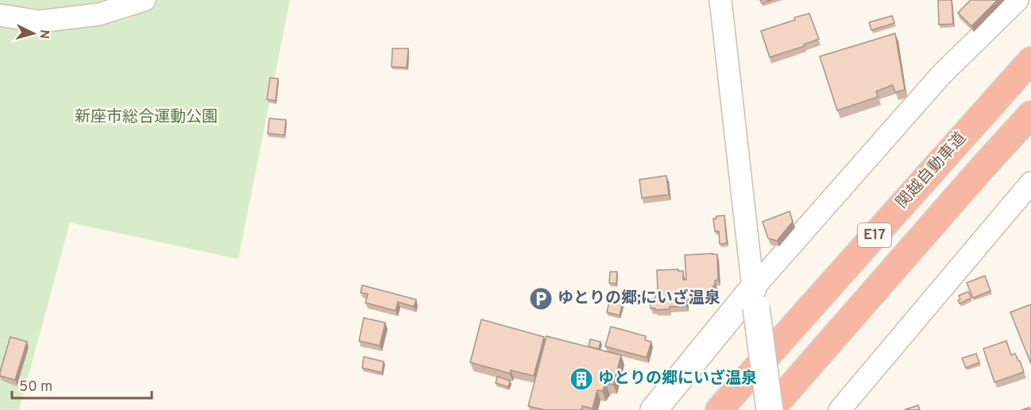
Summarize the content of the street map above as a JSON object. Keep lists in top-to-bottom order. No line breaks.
{"streets":{"highway":["関越自動車道","E17"]},"parks":["新座市総合運動公園"],"places":{"parking":["ゆとりの郷;にいざ温泉"],"building":["ゆとりの郷にいざ温泉"]},"scale_bar":"50 m","north":"right"}
